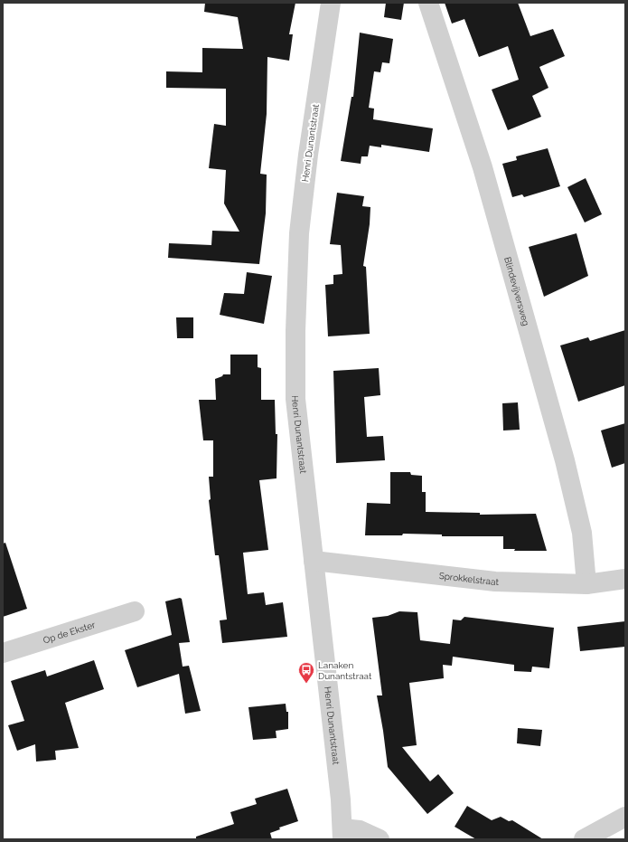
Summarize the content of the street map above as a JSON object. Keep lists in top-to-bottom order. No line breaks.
{"streets":{"street":["Henri Dunantstraat","Blindevijversweg","Sprokkelstraat","Op de Ekster"]},"crossings":[["Henri Dunantstraat","Sprokkelstraat"],["Blindevijversweg","Sprokkelstraat"]],"places":{"bus stop":["Lanaken Dunantstraat"]}}
